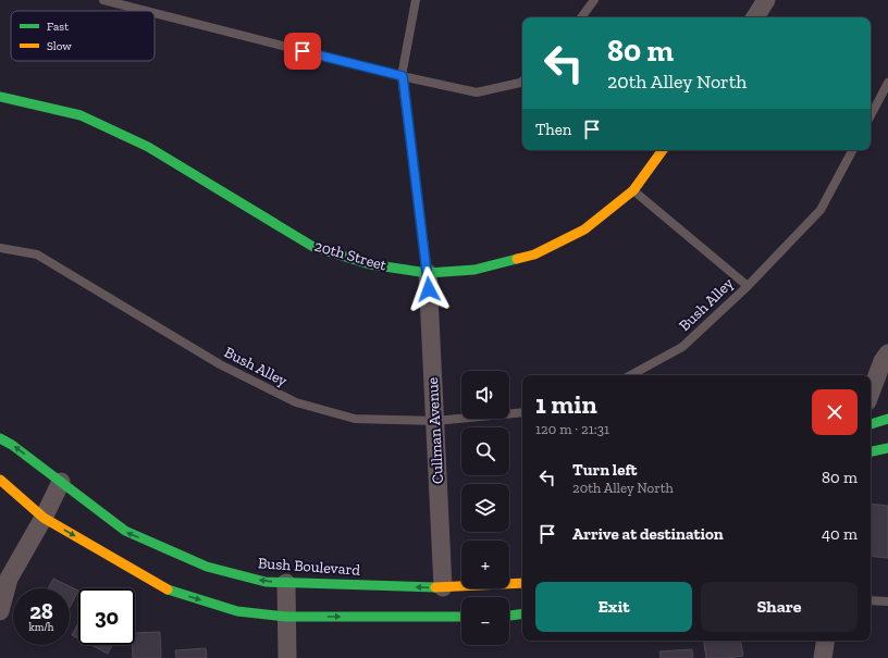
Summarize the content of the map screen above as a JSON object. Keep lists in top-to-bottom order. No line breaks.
{"streets":{"main road":["20th Street","Bush Boulevard"],"street":["Cullman Avenue"],"lane":["Bush Alley"]},"crossings":[["20th Street","Bush Alley"],["20th Street","Cullman Avenue"],["Bush Alley","Cullman Avenue"],["Cullman Avenue","Bush Boulevard"]],"legend":["Fast","Slow"],"page":{"turn":["80 m","20th Alley North"],"then":"Then","map_buttons":["+","−"],"heading":["1 min","120 m · 21:31"],"list":[{"name":"Turn left","note":"20th Alley North","value":"80 m"},{"name":"Arrive at destination","value":"40 m"}],"buttons":["Exit","Share"],"speed":"28 km/h","limit":"30"}}
